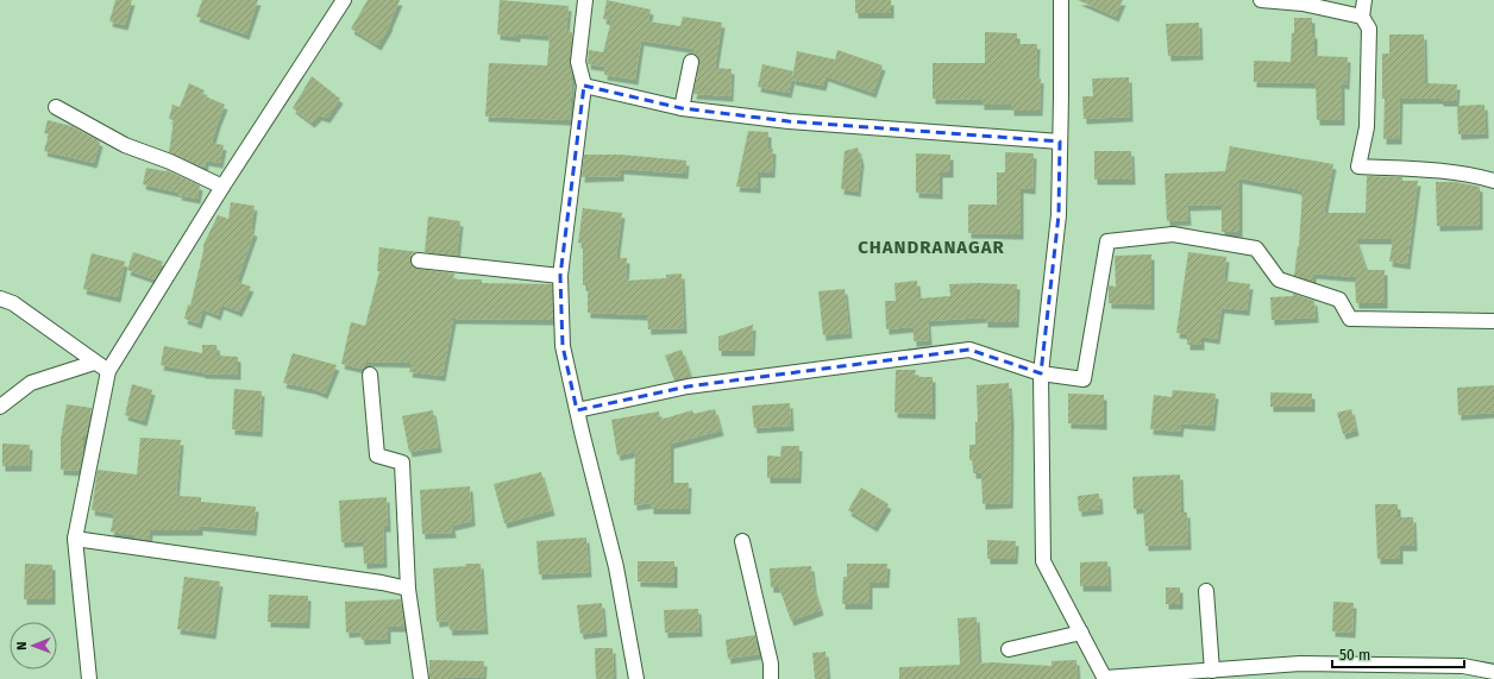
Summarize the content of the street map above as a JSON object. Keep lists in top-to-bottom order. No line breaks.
{"districts":["CHANDRANAGAR"],"scale_bar":"50 m","north":"left"}
